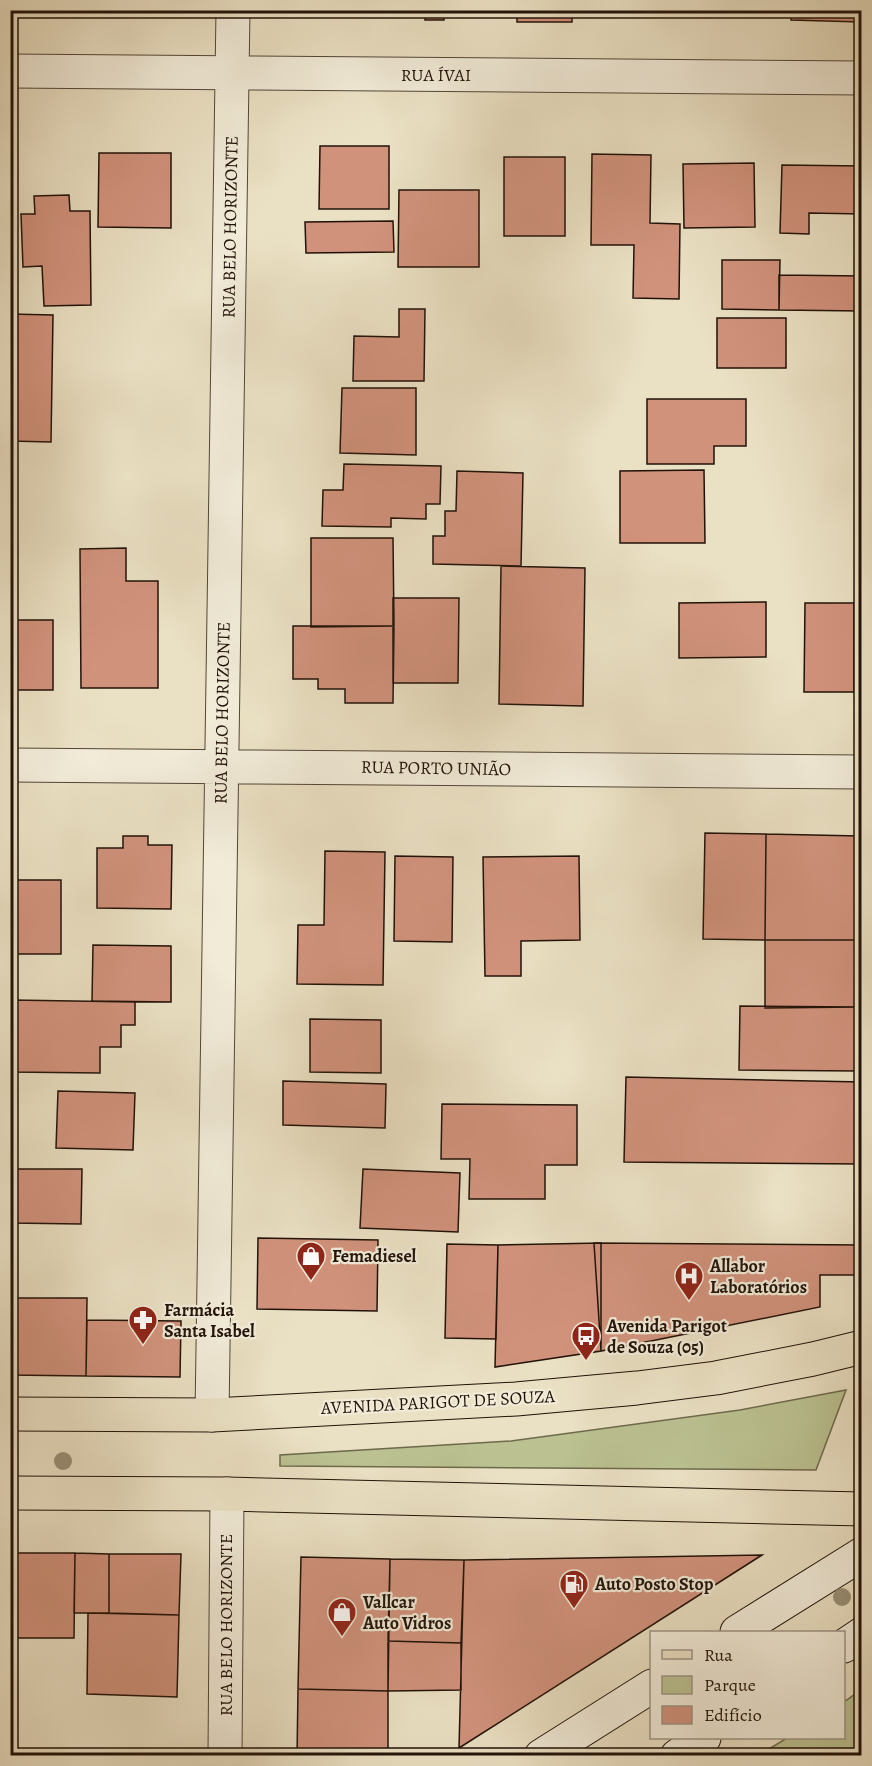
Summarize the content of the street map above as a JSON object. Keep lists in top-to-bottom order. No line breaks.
{"streets":{"main road":["AVENIDA PARIGOT DE SOUZA"],"street":["RUA ÍVAI","RUA BELO HORIZONTE","RUA PORTO UNIÃO"]},"crossings":[["RUA ÍVAI","RUA BELO HORIZONTE"],["RUA BELO HORIZONTE","RUA PORTO UNIÃO"],["RUA BELO HORIZONTE","AVENIDA PARIGOT DE SOUZA"]],"places":{"shop":["Femadiesel","Vallcar Auto Vidros"],"hospital":["Allabor Laboratórios"],"pharmacy":["Farmácia Santa Isabel"],"bus stop":["Avenida Parigot de Souza (05)"],"fuel station":["Auto Posto Stop"]},"legend":["Rua","Parque","Edifício"]}
